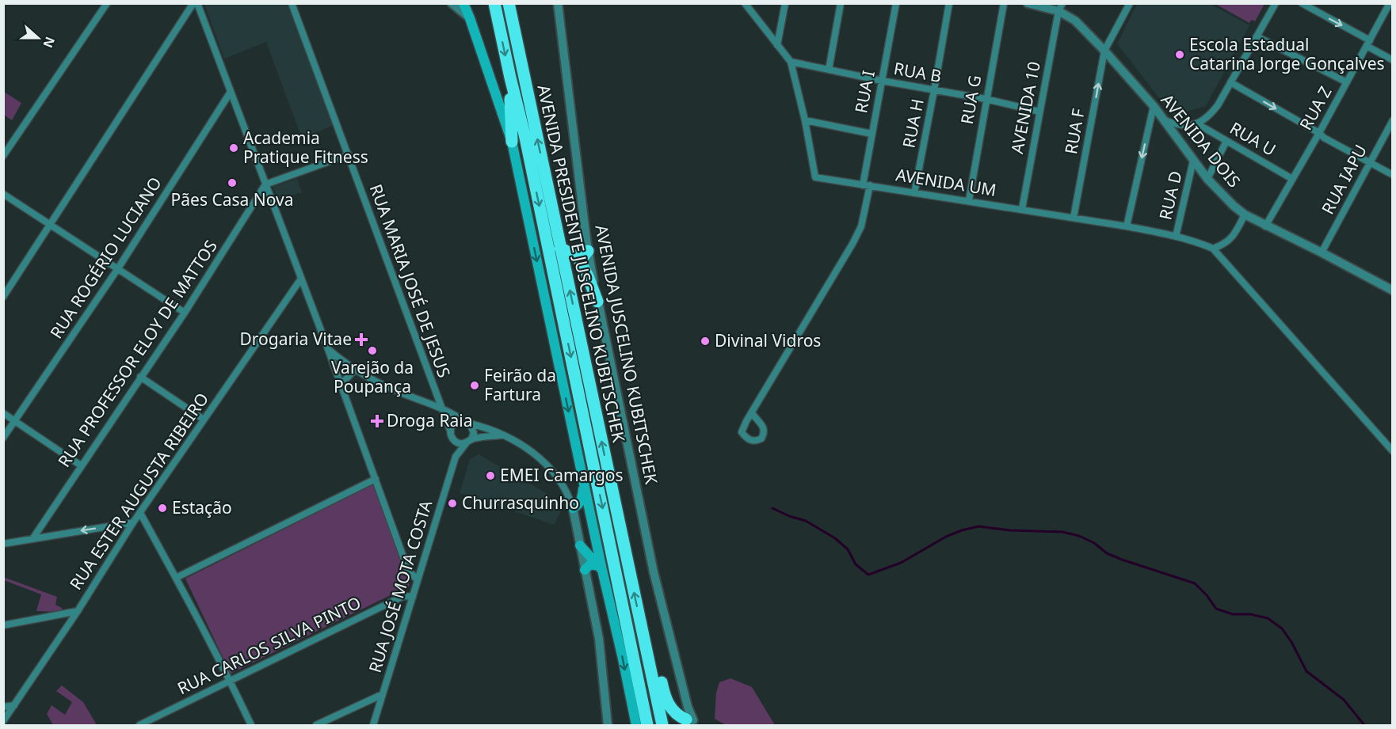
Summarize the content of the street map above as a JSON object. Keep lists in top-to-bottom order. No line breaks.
{"streets":{"highway":["AVENIDA PRESIDENTE JUSCELINO KUBITSCHEK"],"street":["RUA B","RUA I","RUA G","AVENIDA 10","RUA Z","RUA H","RUA F","RUA U","AVENIDA DOIS","RUA IAPU","AVENIDA UM","RUA D","RUA ROGÉRIO LUCIANO","RUA MARIA JOSÉ DE JESUS","RUA PROFESSOR ELOY DE MATTOS","AVENIDA JUSCELINO KUBITSCHEK","RUA ESTER AUGUSTA RIBEIRO","RUA JOSÉ MOTA COSTA","RUA CARLOS SILVA PINTO"]},"crossings":[["RUA B","RUA I"],["RUA B","RUA G"],["RUA B","AVENIDA 10"],["RUA B","RUA H"],["RUA B","AVENIDA UM"],["RUA I","AVENIDA UM"],["RUA G","AVENIDA UM"],["AVENIDA 10","AVENIDA DOIS"],["AVENIDA 10","AVENIDA UM"],["RUA Z","RUA U"],["RUA Z","AVENIDA DOIS"],["RUA H","AVENIDA UM"],["RUA F","AVENIDA DOIS"],["RUA F","AVENIDA UM"],["AVENIDA DOIS","RUA IAPU"],["AVENIDA DOIS","RUA D"],["AVENIDA UM","RUA D"],["RUA MARIA JOSÉ DE JESUS","RUA JOSÉ MOTA COSTA"],["RUA JOSÉ MOTA COSTA","RUA CARLOS SILVA PINTO"]],"places":{"other":["Escola Estadual Catarina Jorge Gonçalves","Academia Pratique Fitness","Pães Casa Nova","Divinal Vidros","Varejão da Poupança","Feirão da Fartura","EMEI Camargos","Churrasquinho","Estação"],"health":["Drogaria Vitae","Droga Raia"]},"north":"right"}
